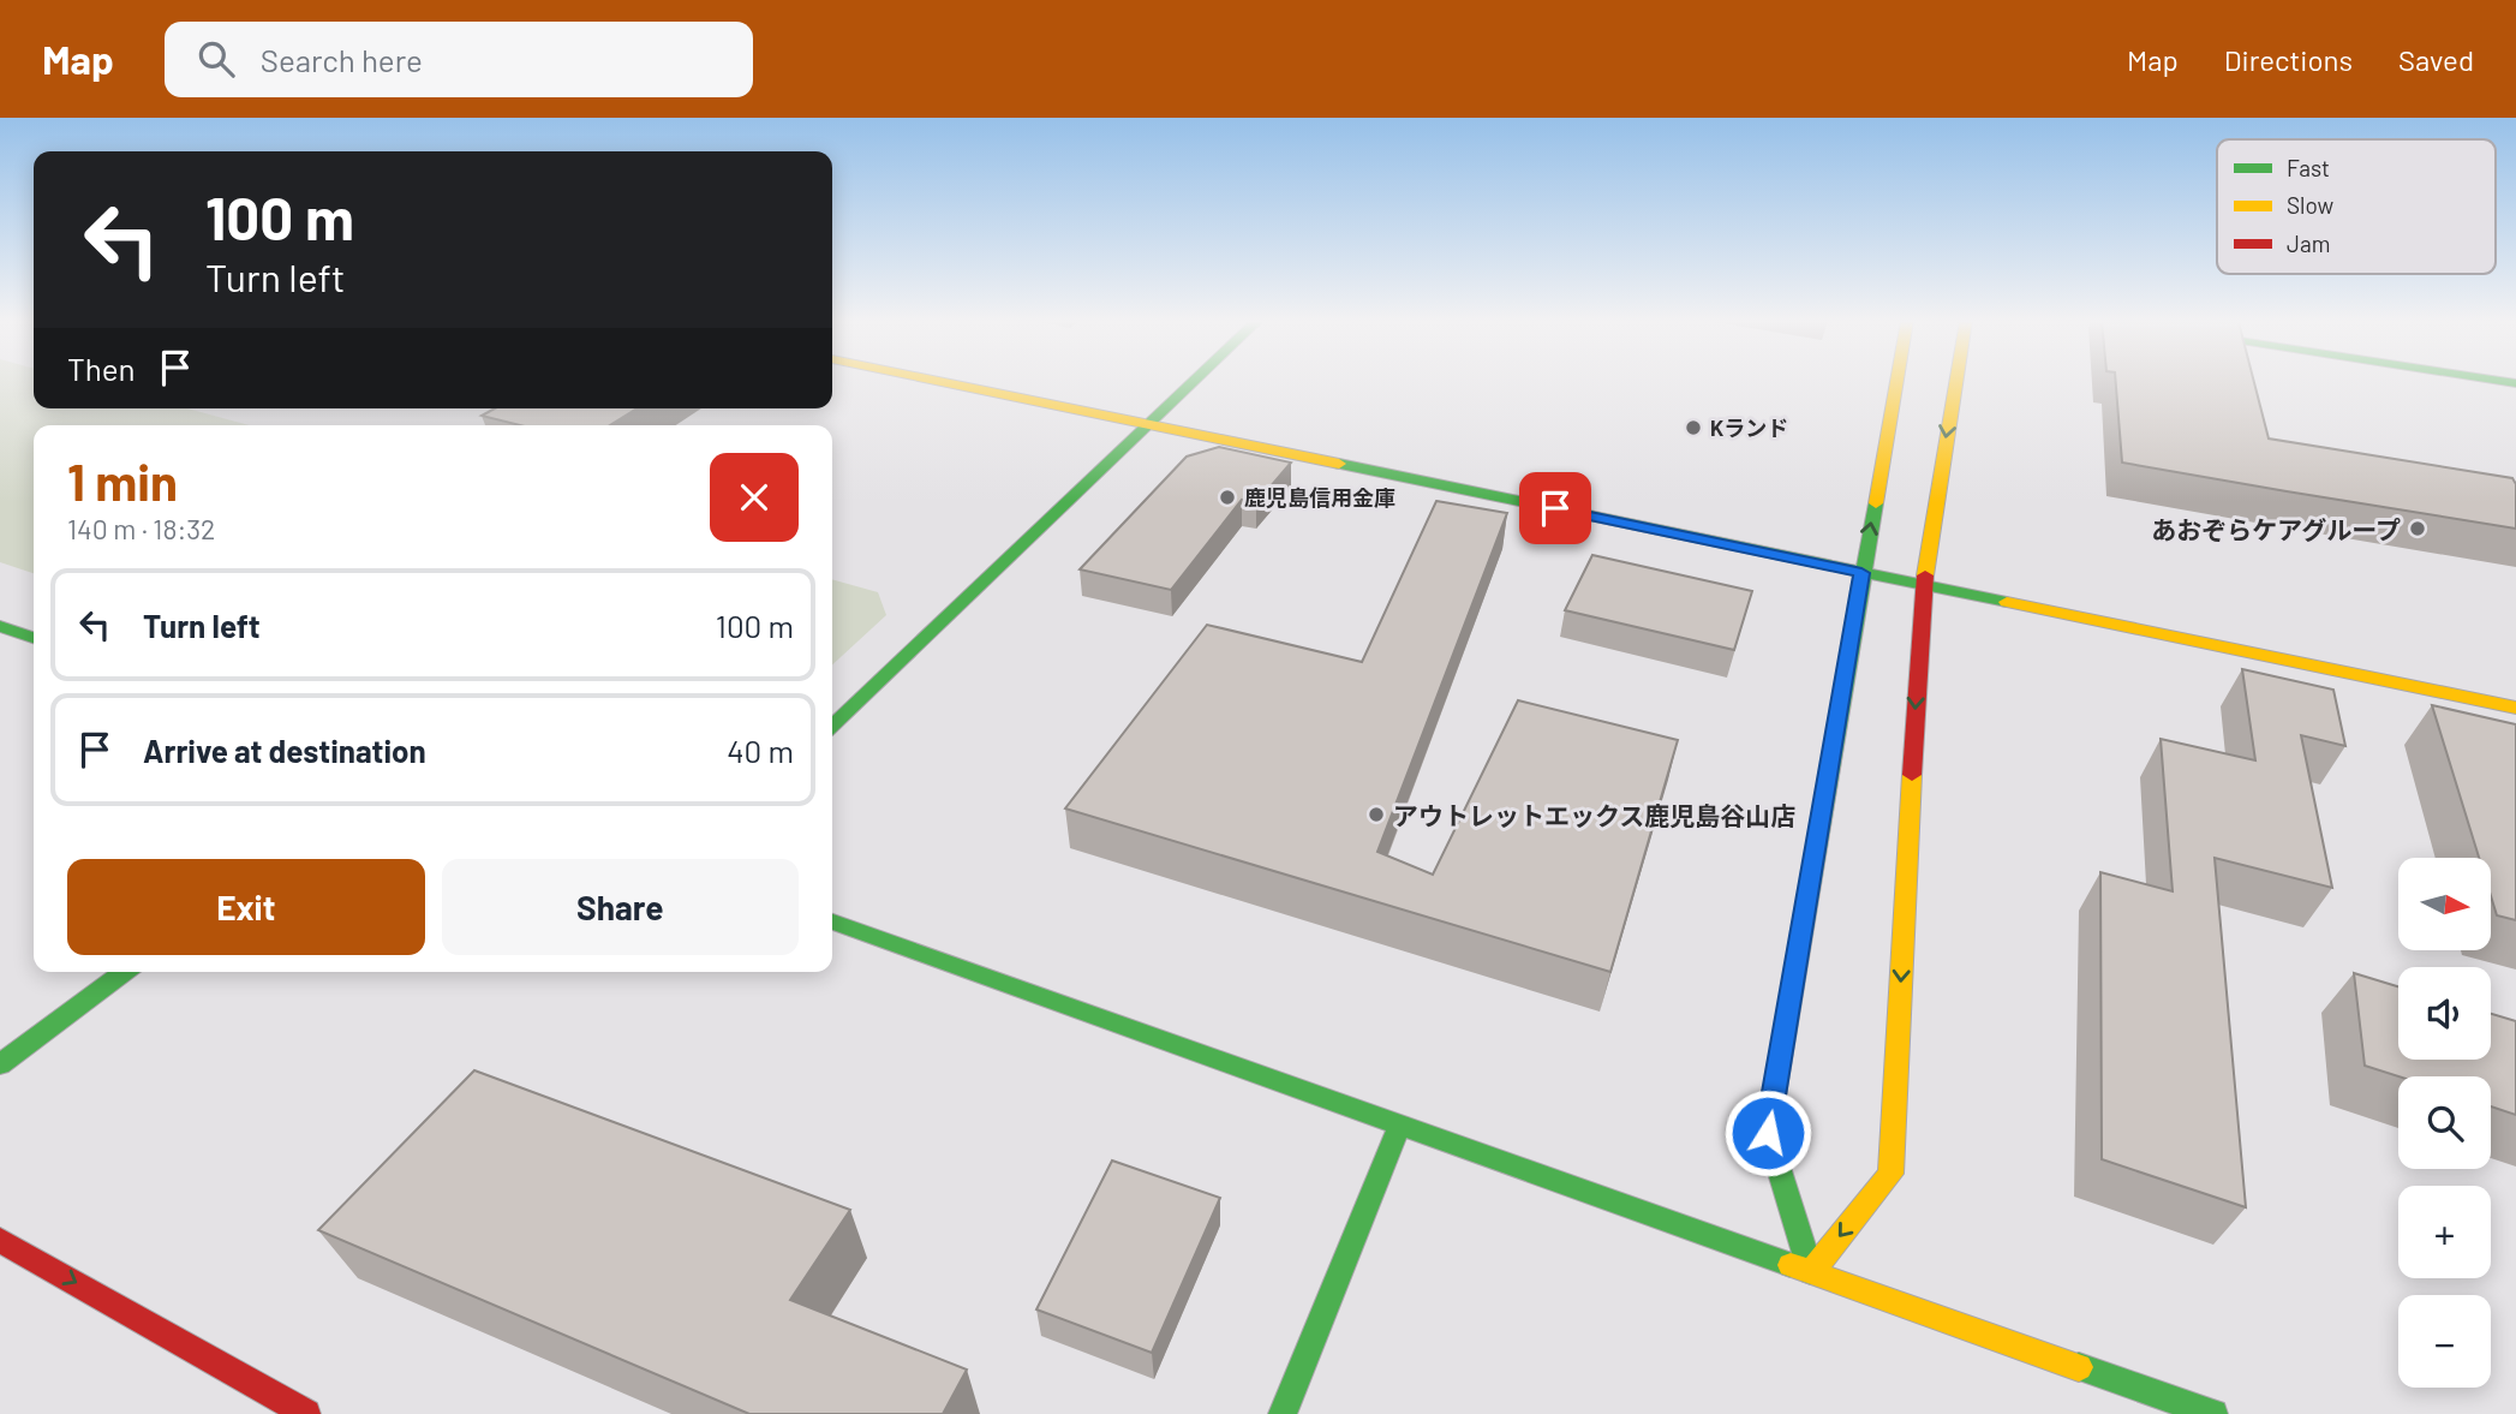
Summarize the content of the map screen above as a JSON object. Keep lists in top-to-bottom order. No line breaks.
{"places":["Kランド","鹿児島信用金庫","あおぞらケアグループ","アウトレットエックス鹿児島谷山店"],"legend":["Fast","Slow","Jam"],"north":"right","page":{"header":"Map","search":"Search here","nav":["Map","Directions","Saved"],"turn":["100 m","Turn left"],"then":"Then","heading":["1 min","140 m · 18:32"],"list":[{"name":"Turn left","value":"100 m"},{"name":"Arrive at destination","value":"40 m"}],"buttons":["Exit","Share"],"map_buttons":["+","−"]}}
